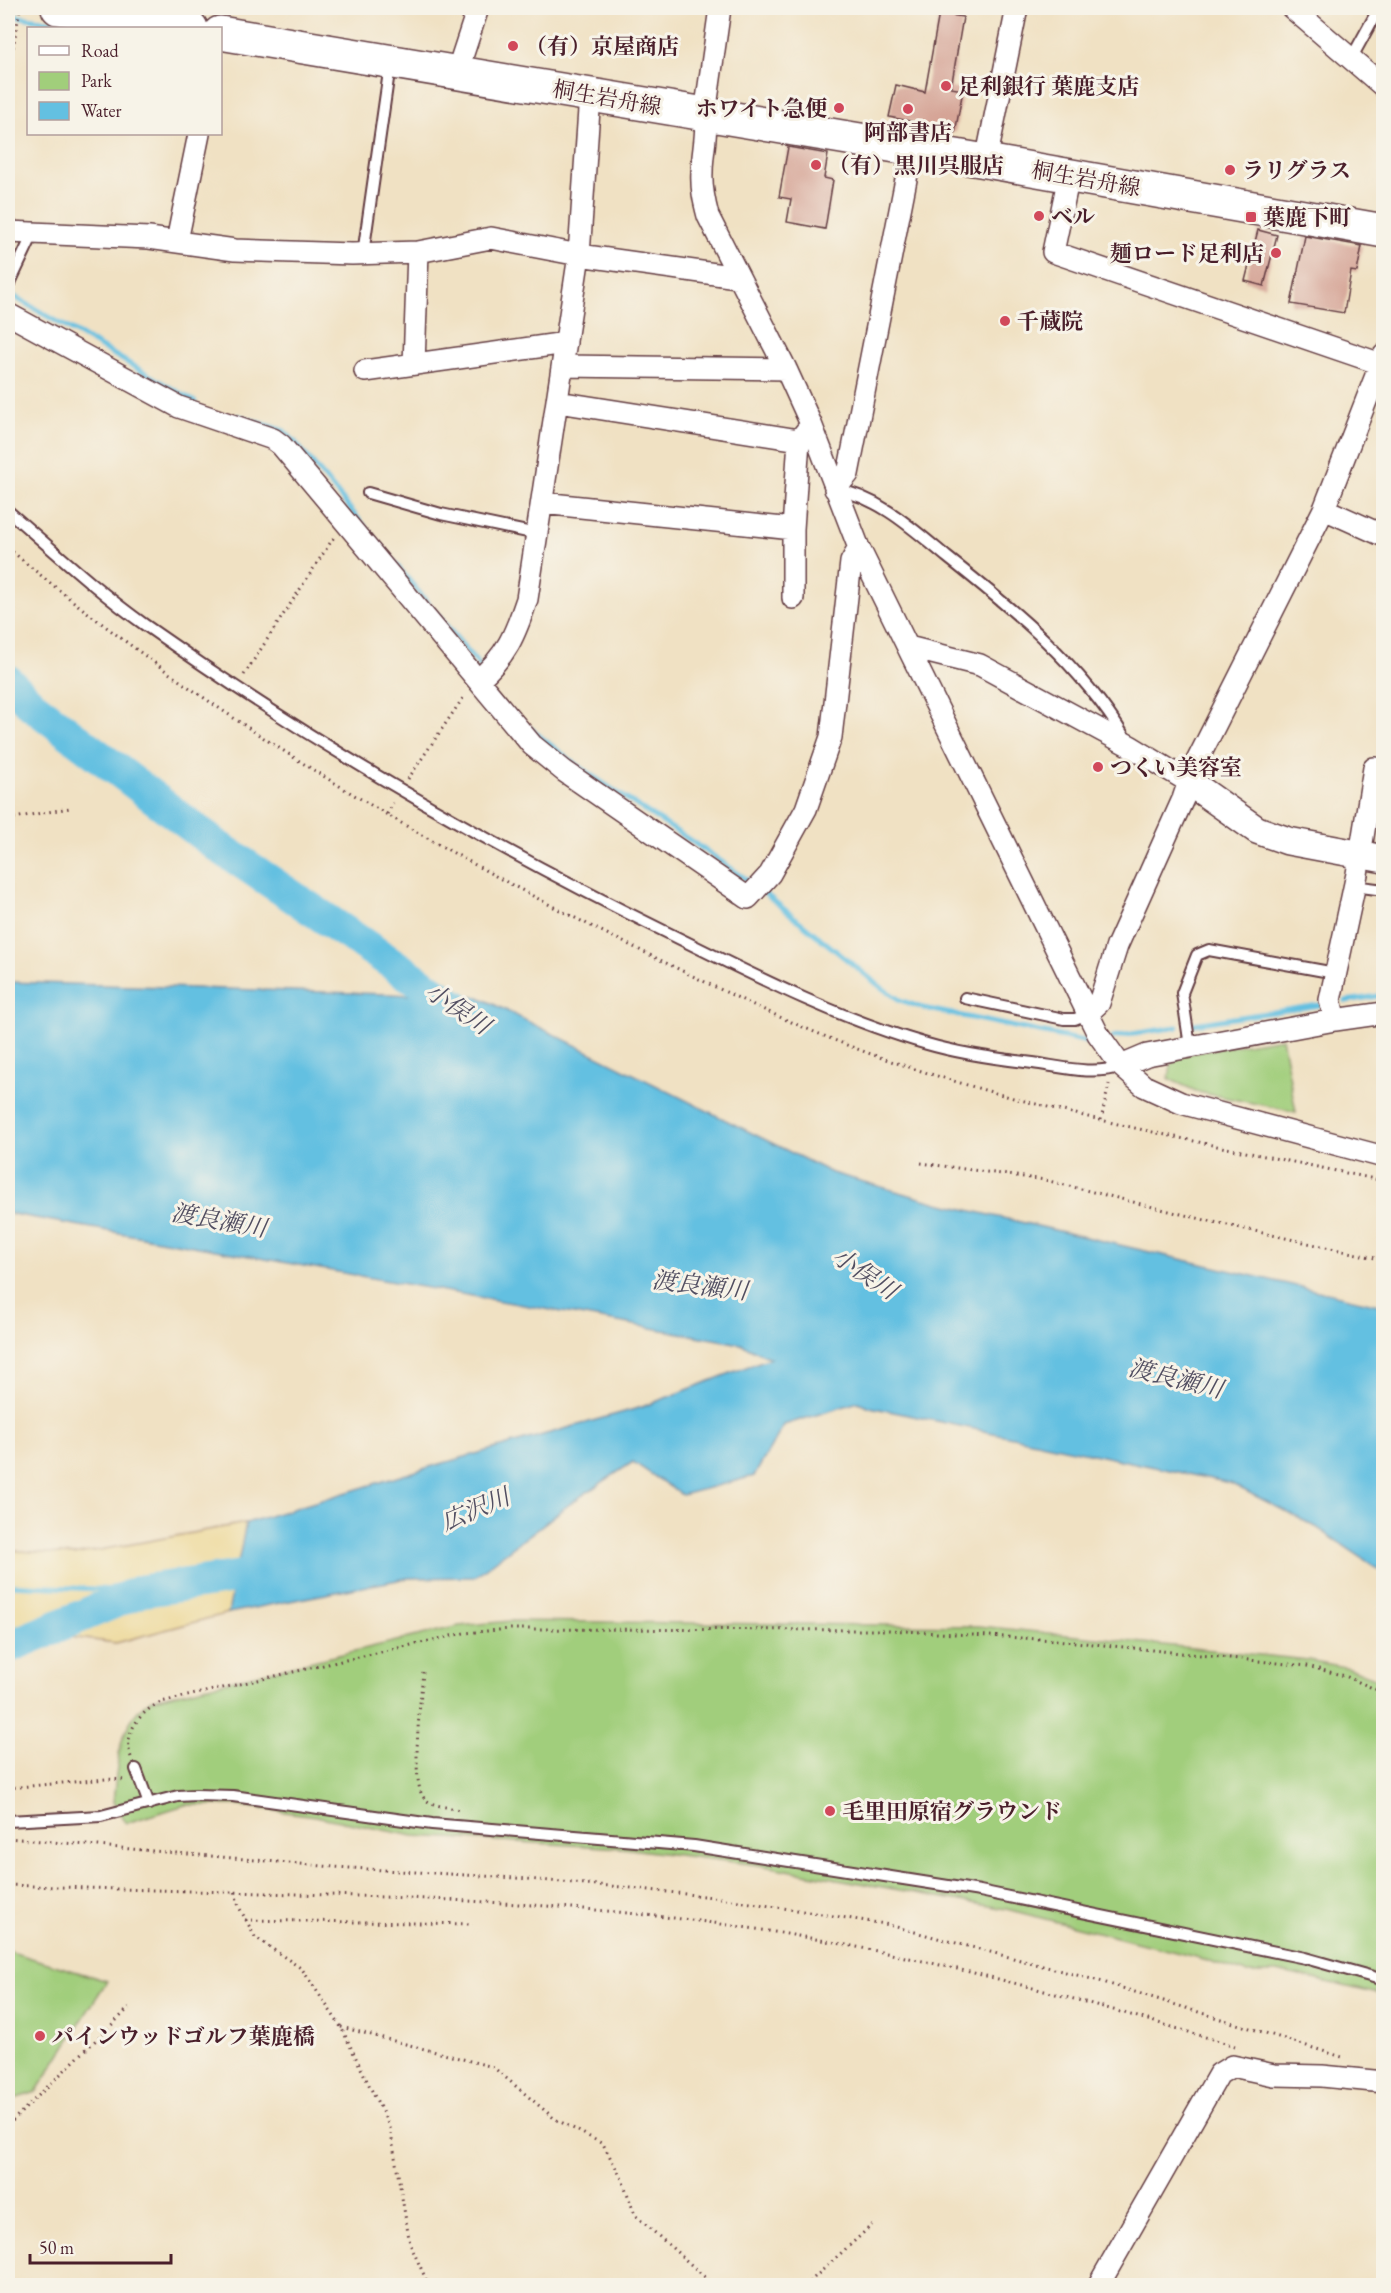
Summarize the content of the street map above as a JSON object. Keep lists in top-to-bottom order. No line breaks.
{"streets":{"main road":["桐生岩舟線"]},"water":["小俣川","渡良瀬川","広沢川"],"places":{"other":["（有）京屋商店","足利銀行 葉鹿支店","ホワイト急便","阿部書店","（有）黒川呉服店","ラリグラス","ベル","麺ロード足利店","千蔵院","つくい美容室","毛里田原宿グラウンド","パインウッドゴルフ葉鹿橋"],"transit":["葉鹿下町"]},"legend":["Road","Park","Water"],"scale_bar":"50 m"}
